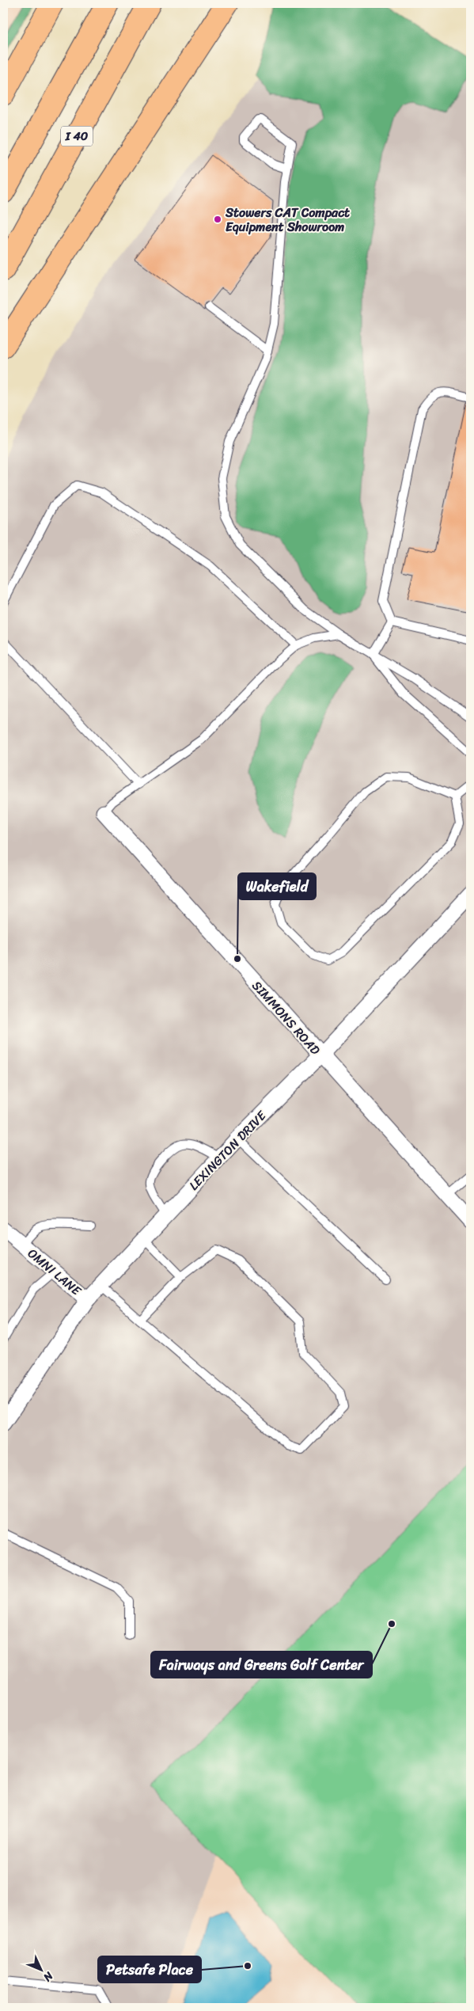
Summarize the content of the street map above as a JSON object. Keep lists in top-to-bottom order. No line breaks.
{"streets":{"highway":["I 40"],"street":["SIMMONS ROAD","LEXINGTON DRIVE","OMNI LANE"]},"crossings":[["SIMMONS ROAD","LEXINGTON DRIVE"],["LEXINGTON DRIVE","OMNI LANE"]],"places":["Stowers CAT Compact Equipment Showroom","Wakefield","Fairways and Greens Golf Center","Petsafe Place"],"north":"bottom right"}
